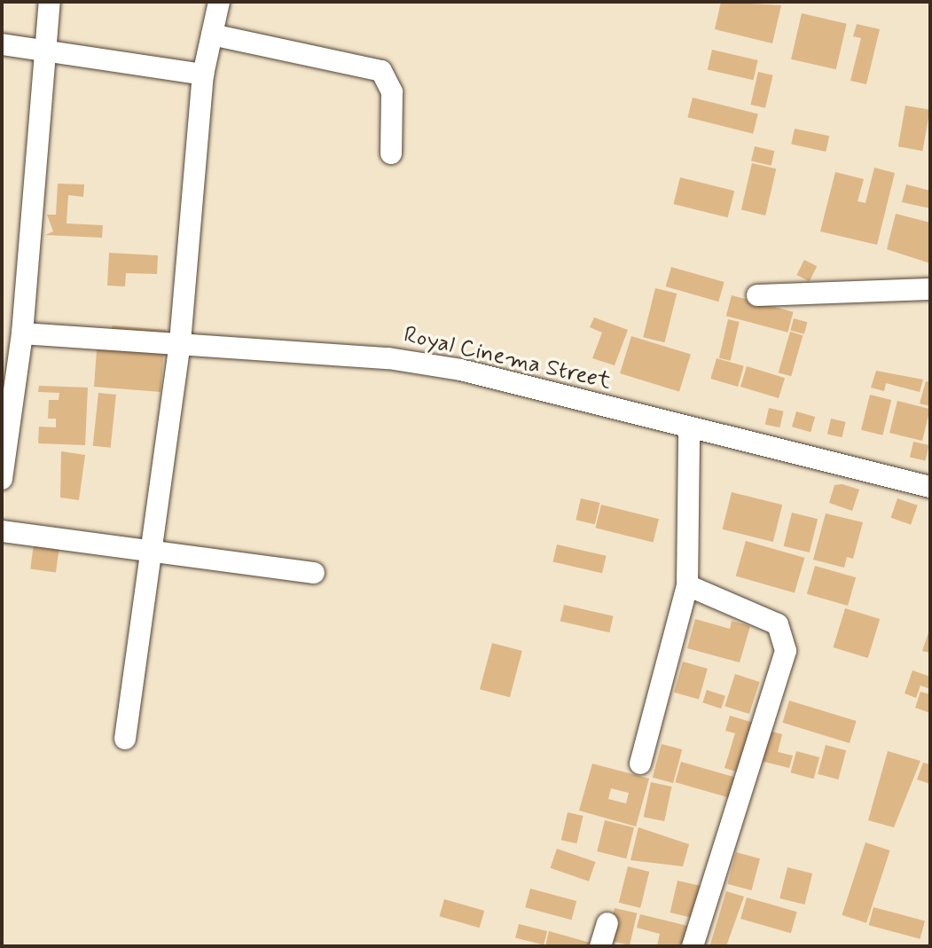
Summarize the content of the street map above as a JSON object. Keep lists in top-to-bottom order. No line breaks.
{"streets":{"street":["Royal Cinema Street"]}}
